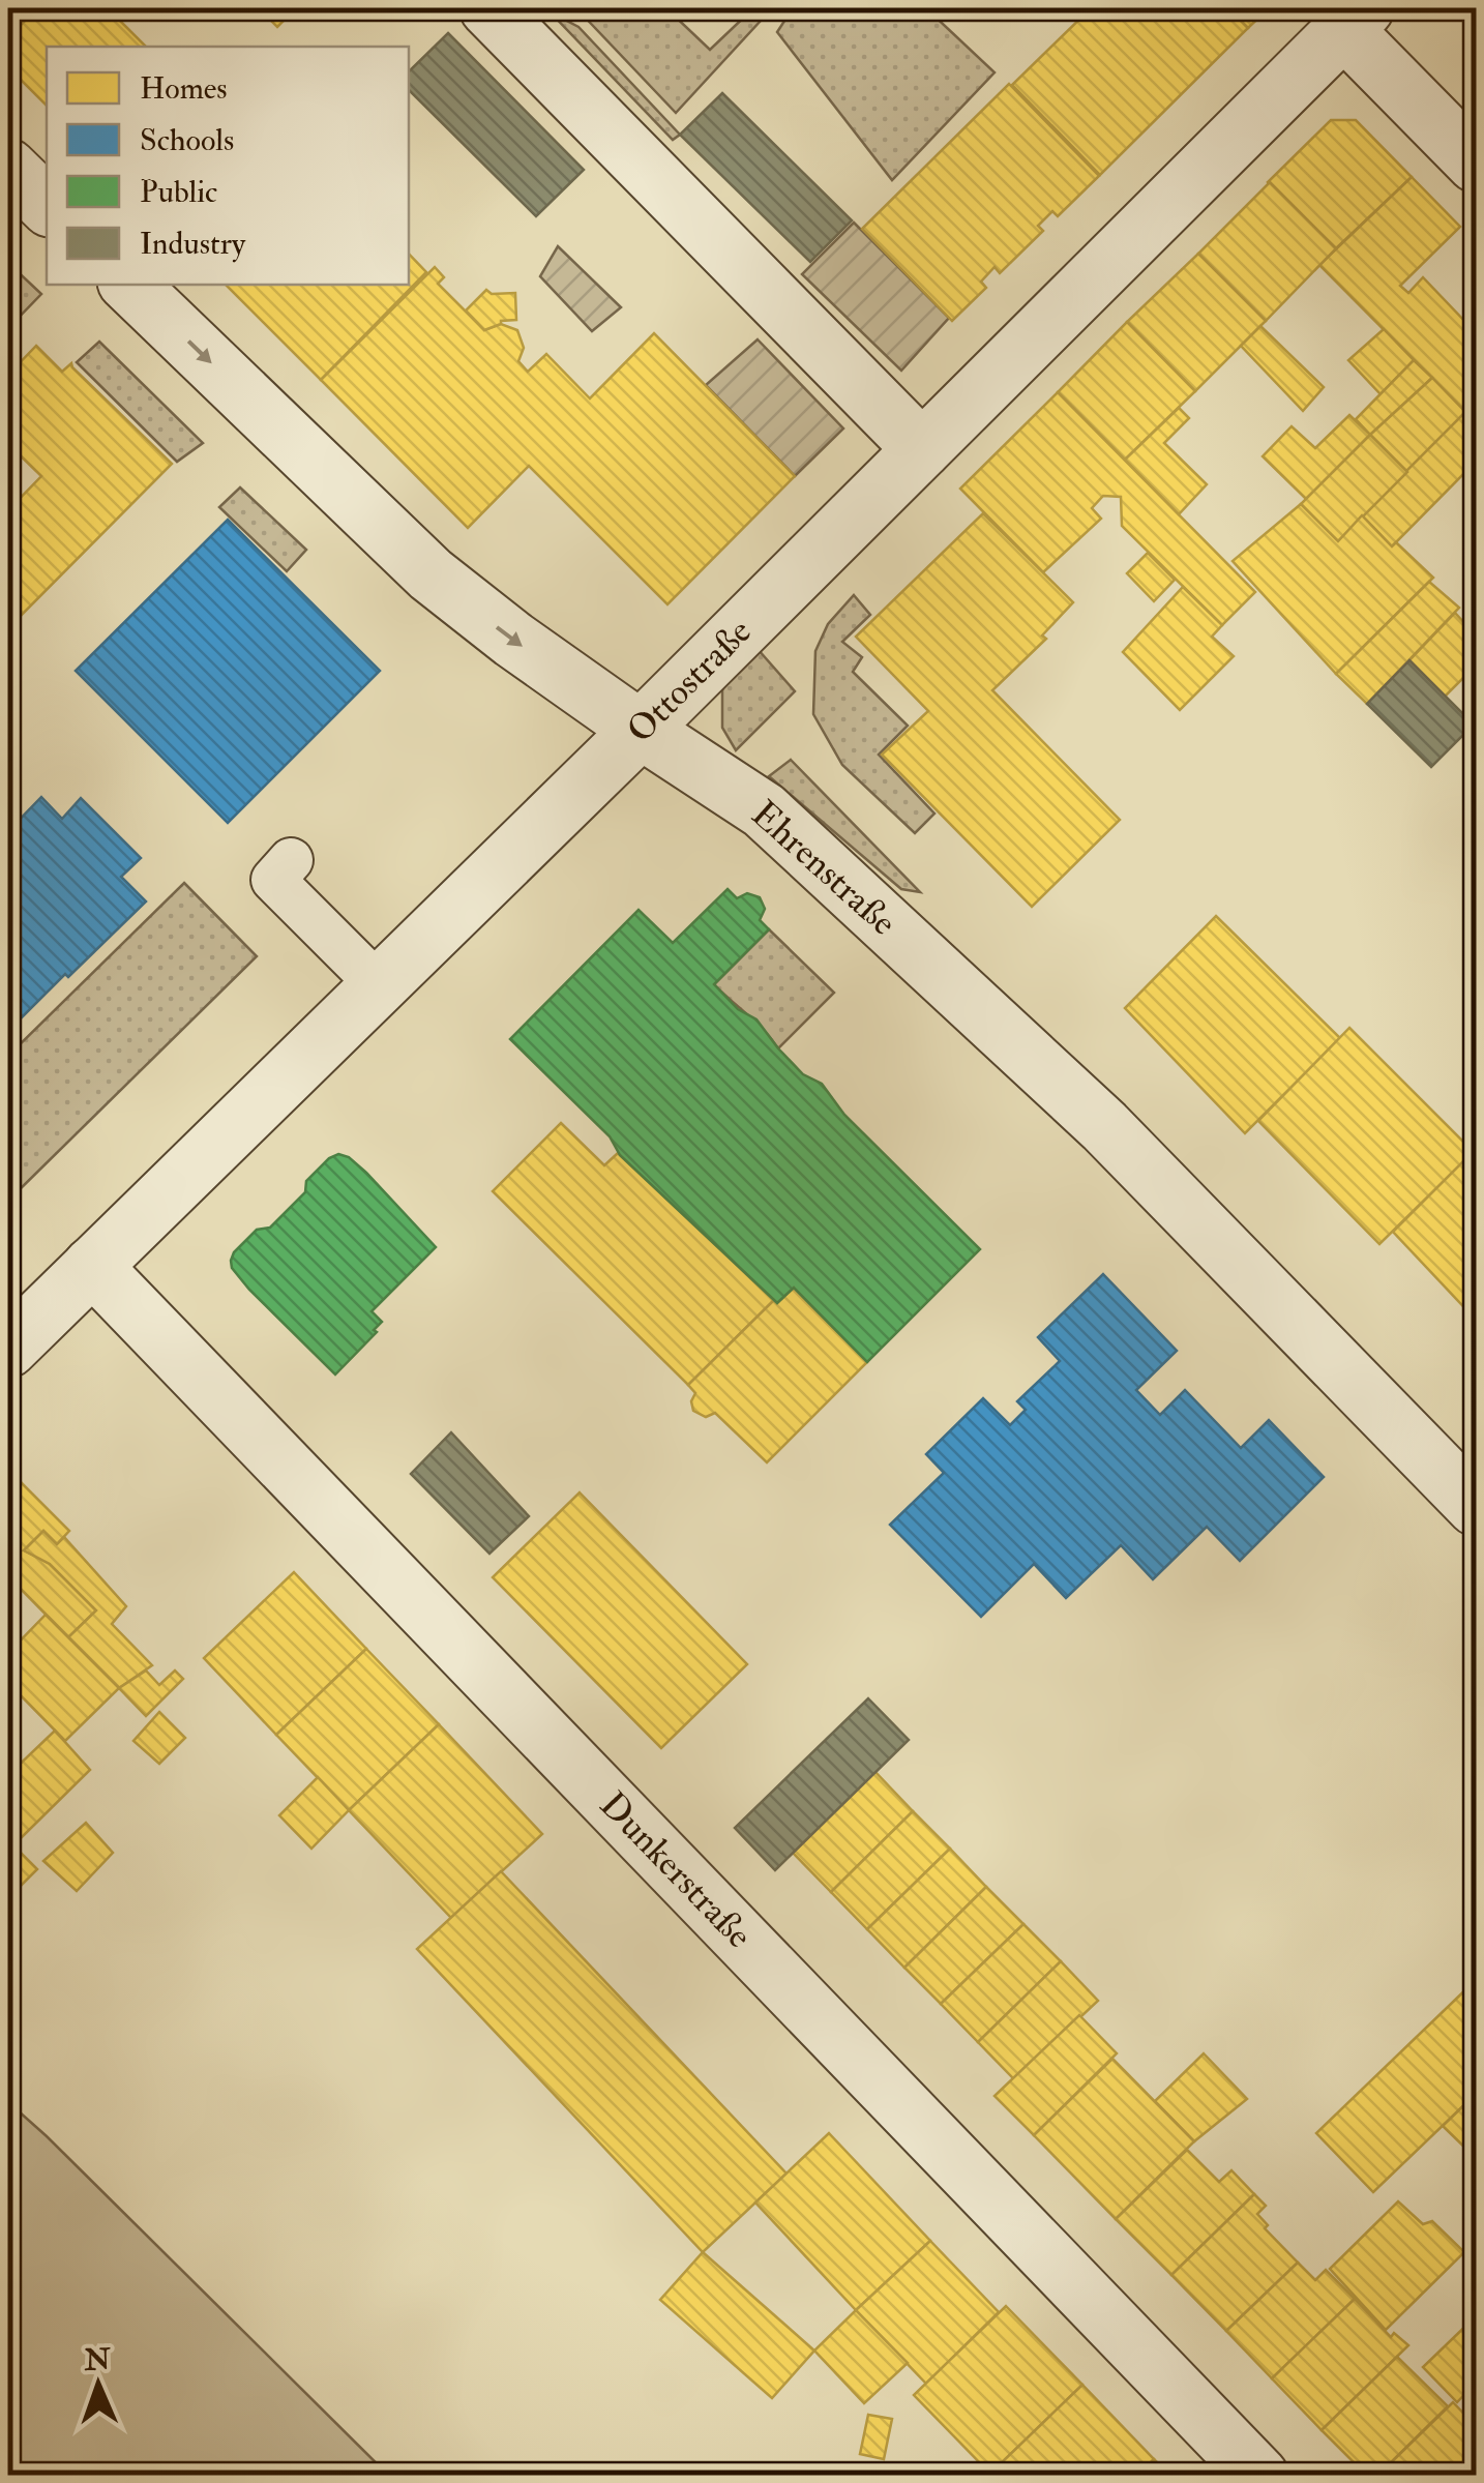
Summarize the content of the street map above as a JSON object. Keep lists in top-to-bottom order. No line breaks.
{"streets":{"street":["Ottostraße","Ehrenstraße","Dunkerstraße"]},"crossings":[["Ottostraße","Ehrenstraße"],["Ottostraße","Dunkerstraße"]],"legend":["Homes","Schools","Public","Industry"],"north":"top"}
